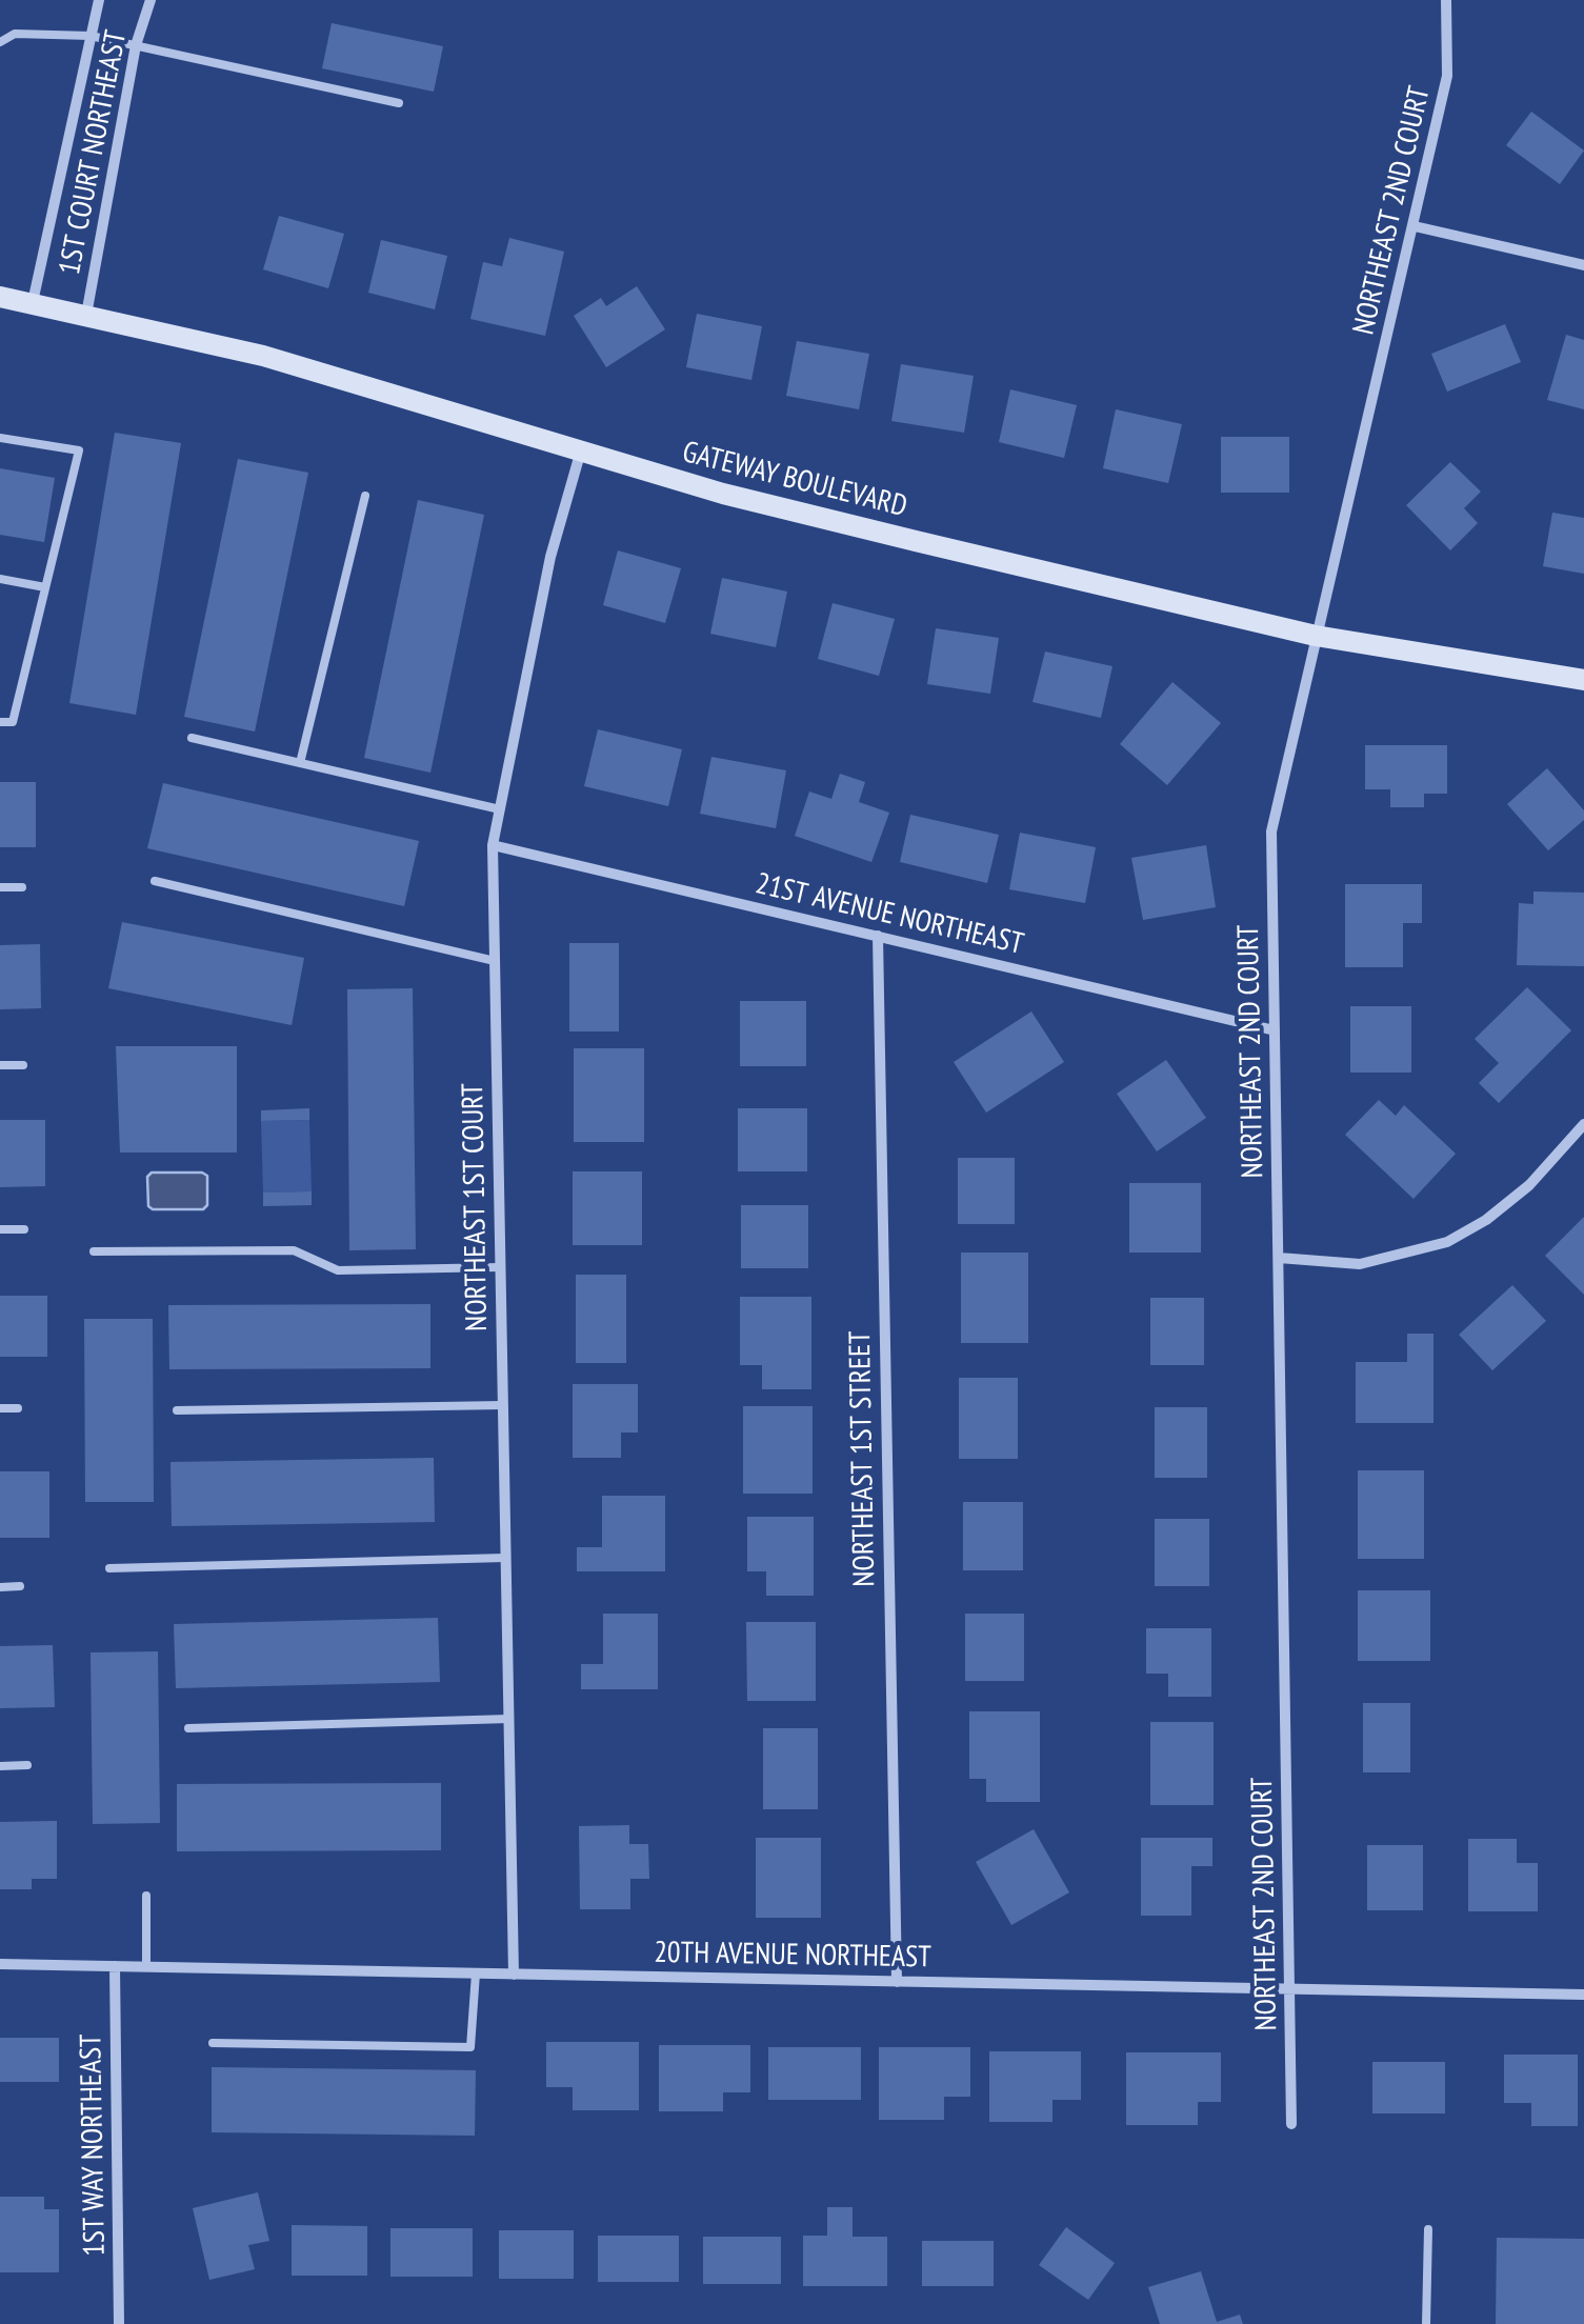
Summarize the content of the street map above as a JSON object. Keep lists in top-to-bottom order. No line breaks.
{"streets":{"main road":["GATEWAY BOULEVARD"],"street":["1ST COURT NORTHEAST","NORTHEAST 2ND COURT","21ST AVENUE NORTHEAST","NORTHEAST 1ST COURT","NORTHEAST 1ST STREET","20TH AVENUE NORTHEAST","1ST WAY NORTHEAST"]},"crossings":[["1ST COURT NORTHEAST","GATEWAY BOULEVARD"],["NORTHEAST 2ND COURT","GATEWAY BOULEVARD"],["NORTHEAST 2ND COURT","21ST AVENUE NORTHEAST"],["NORTHEAST 2ND COURT","20TH AVENUE NORTHEAST"],["GATEWAY BOULEVARD","NORTHEAST 1ST COURT"],["21ST AVENUE NORTHEAST","NORTHEAST 1ST COURT"],["21ST AVENUE NORTHEAST","NORTHEAST 1ST STREET"],["NORTHEAST 1ST COURT","20TH AVENUE NORTHEAST"],["NORTHEAST 1ST STREET","20TH AVENUE NORTHEAST"],["20TH AVENUE NORTHEAST","1ST WAY NORTHEAST"]]}
